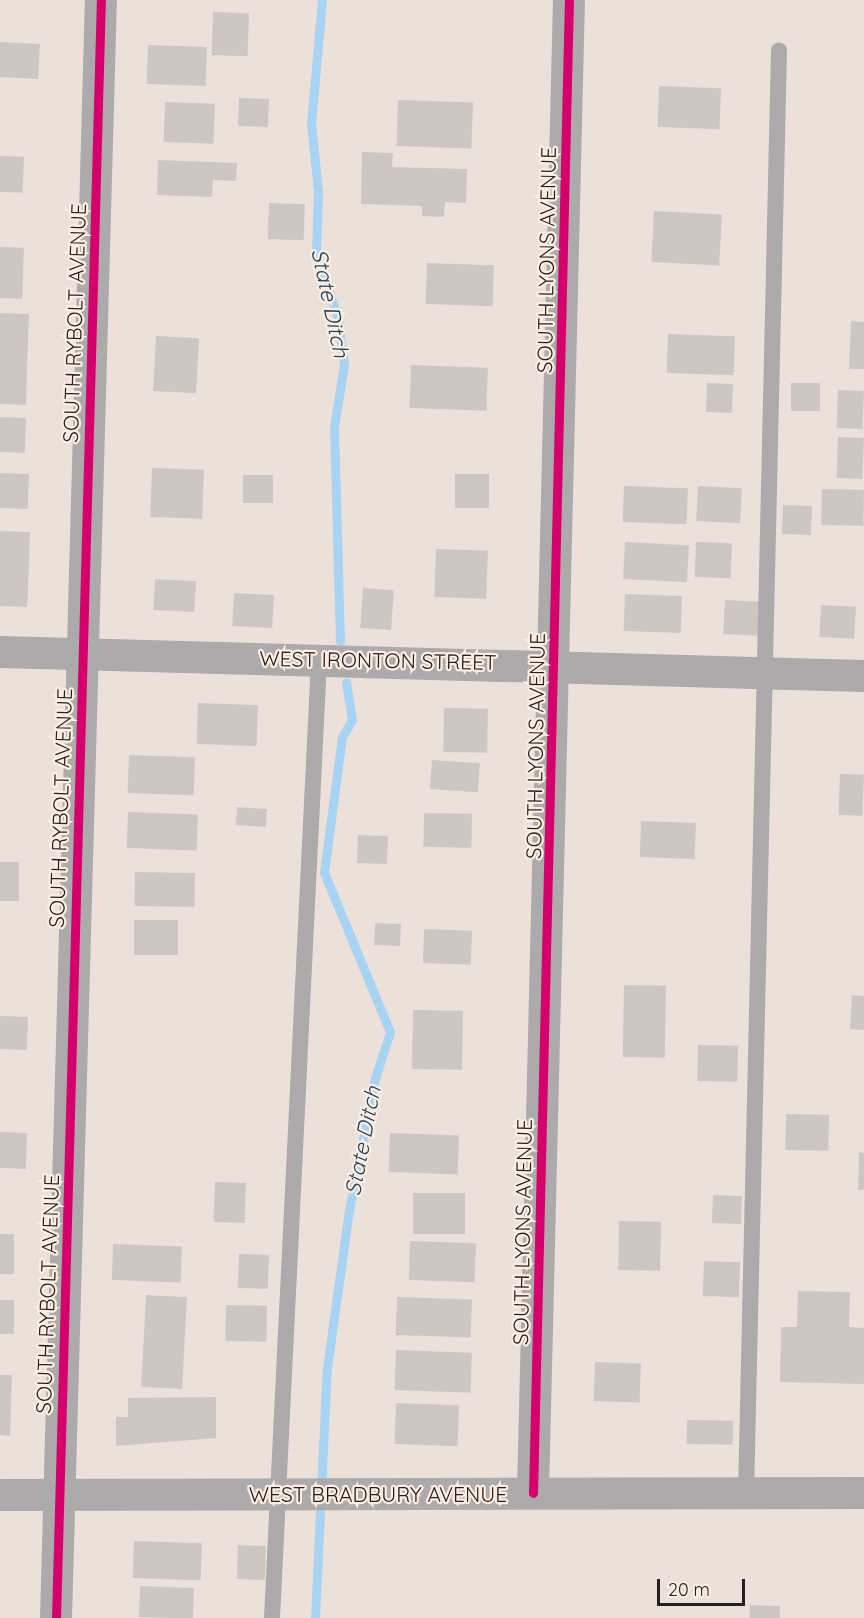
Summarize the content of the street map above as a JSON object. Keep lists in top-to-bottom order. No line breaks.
{"streets":{"street":["SOUTH LYONS AVENUE","SOUTH RYBOLT AVENUE","WEST IRONTON STREET","WEST BRADBURY AVENUE"]},"crossings":[["SOUTH LYONS AVENUE","WEST IRONTON STREET"],["SOUTH LYONS AVENUE","WEST BRADBURY AVENUE"],["SOUTH RYBOLT AVENUE","WEST IRONTON STREET"],["SOUTH RYBOLT AVENUE","WEST BRADBURY AVENUE"]],"water":["State Ditch"],"scale_bar":"20 m"}
